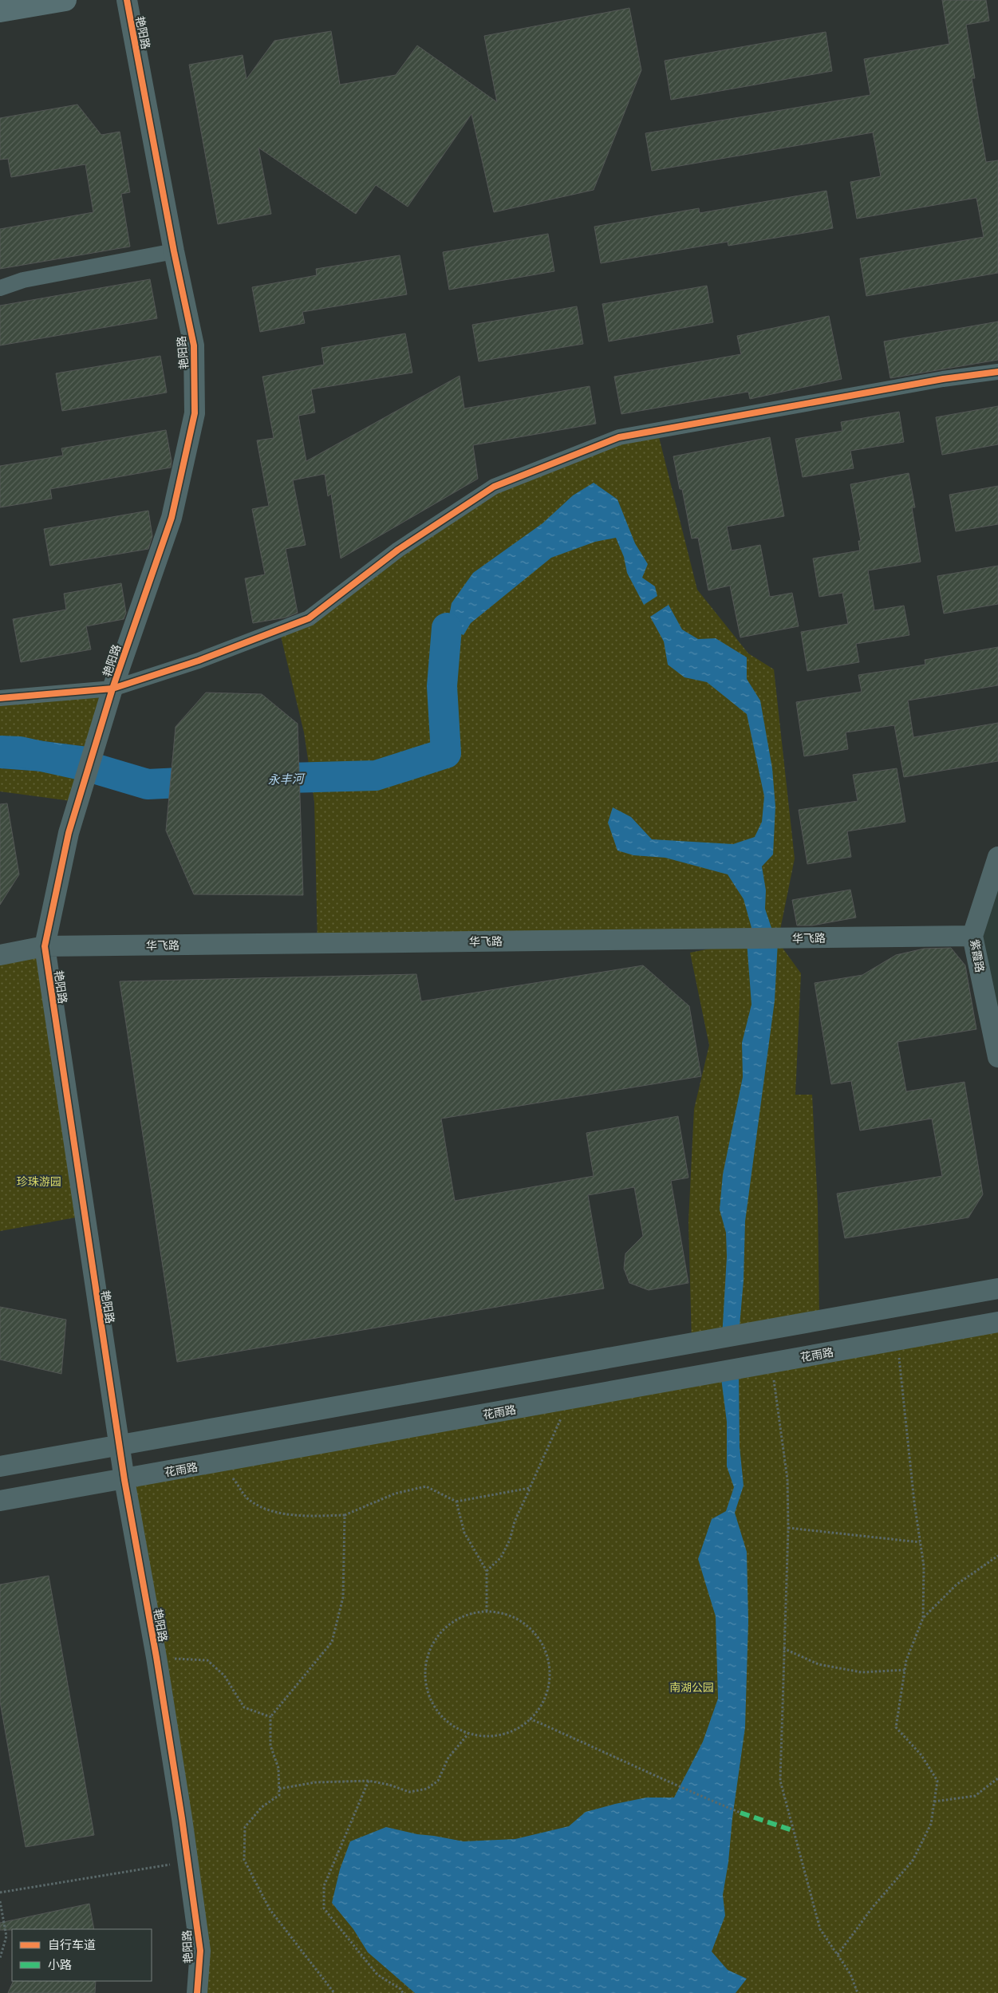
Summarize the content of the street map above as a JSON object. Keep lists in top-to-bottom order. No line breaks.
{"streets":{"street":["艳阳路","华飞路","紫霞路","花雨路"]},"crossings":[["艳阳路","华飞路"],["艳阳路","花雨路"],["华飞路","紫霞路"]],"water":["永丰河"],"parks":["珍珠游园","南湖公园"],"legend":["自行车道","小路"]}
